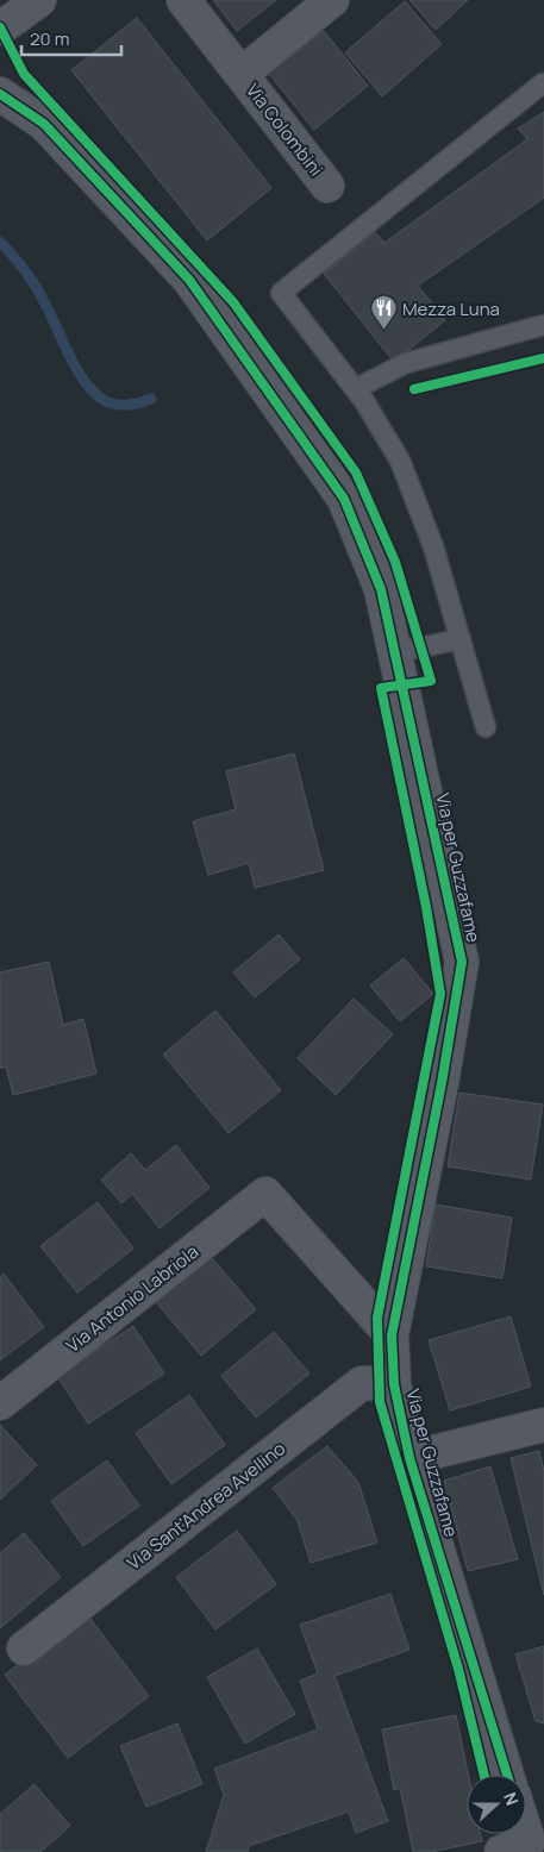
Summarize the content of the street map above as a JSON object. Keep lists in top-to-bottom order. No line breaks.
{"streets":{"street":["Via Colombini","Via per Guzzafame","Via Antonio Labriola","Via Sant'Andrea Avellino"]},"crossings":[["Via per Guzzafame","Via Antonio Labriola"],["Via per Guzzafame","Via Sant'Andrea Avellino"]],"places":{"restaurant":["Mezza Luna"]},"scale_bar":"20 m","north":"right"}
